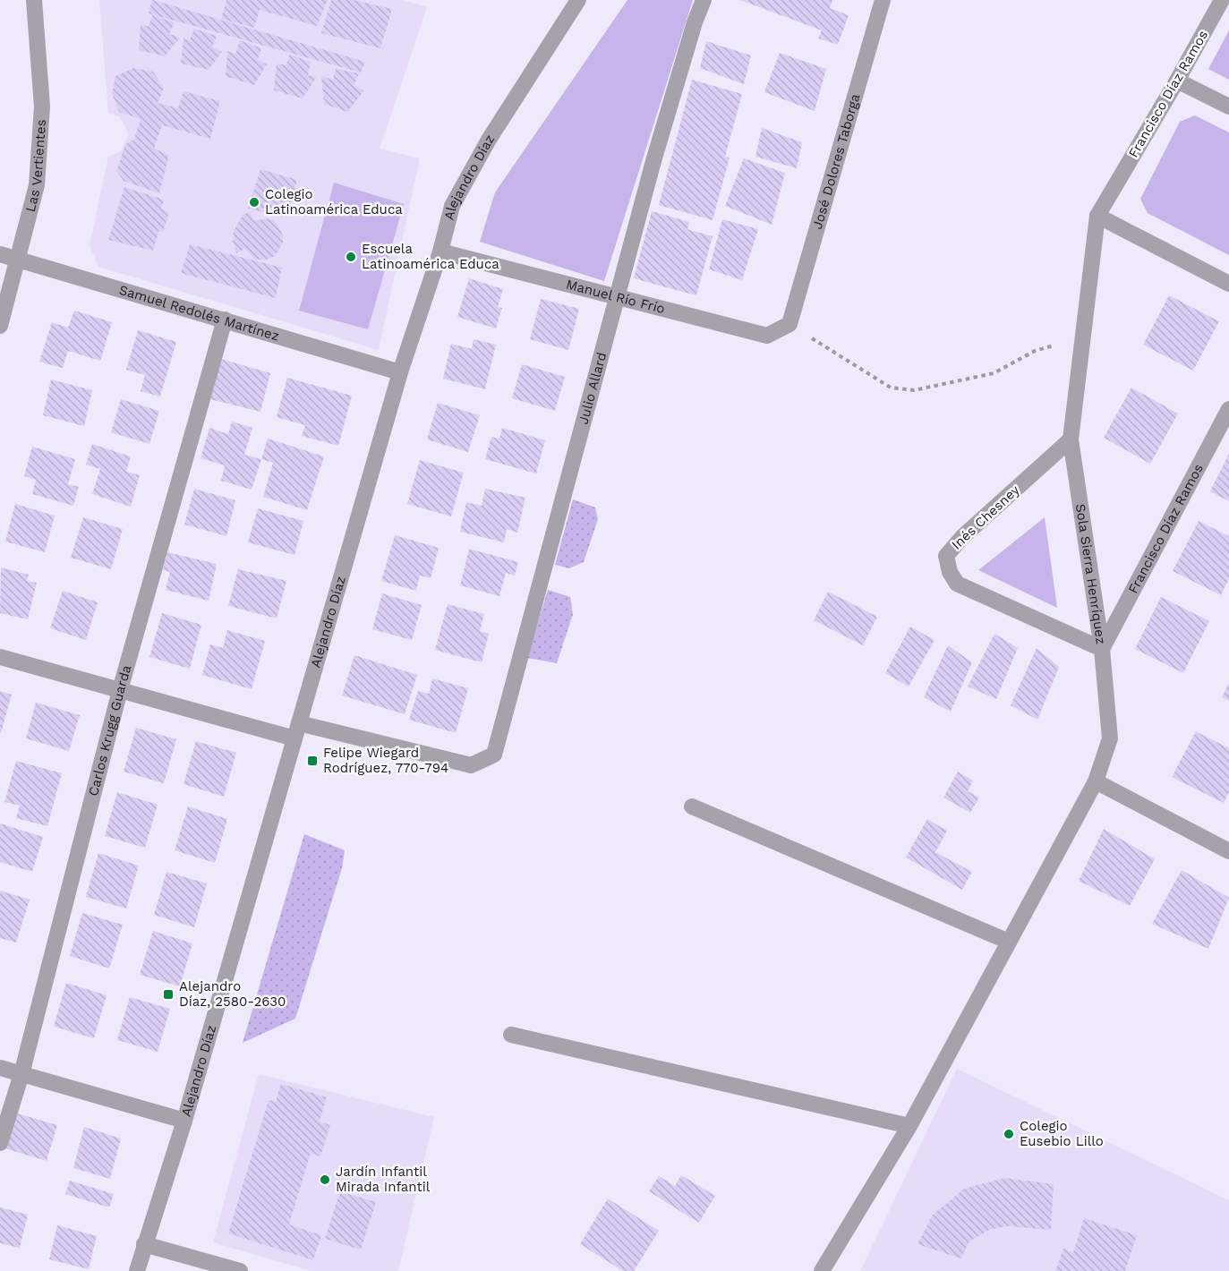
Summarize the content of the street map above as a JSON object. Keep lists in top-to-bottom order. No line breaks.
{"streets":{"street":["Francisco Díaz Ramos","José Dolores Taborga","Las Vertientes","Alejandro Díaz","Manuel Río Frío","Samuel Redolés Martínez","Julio Allard","Inés Chesney","Sola Sierra Henríquez","Carlos Krugg Guarda"]},"crossings":[["Francisco Díaz Ramos","Inés Chesney"],["Francisco Díaz Ramos","Sola Sierra Henríquez"],["José Dolores Taborga","Manuel Río Frío"],["Las Vertientes","Samuel Redolés Martínez"],["Alejandro Díaz","Manuel Río Frío"],["Alejandro Díaz","Samuel Redolés Martínez"],["Alejandro Díaz","Julio Allard"],["Manuel Río Frío","Julio Allard"],["Samuel Redolés Martínez","Carlos Krugg Guarda"],["Inés Chesney","Sola Sierra Henríquez"]],"places":{"other":["Colegio Latinoamérica Educa","Escuela Latinoamérica Educa","Colegio Eusebio Lillo","Jardín Infantil Mirada Infantil"],"transit":["Felipe Wiegard Rodríguez, 770-794","Alejandro Díaz, 2580-2630"]}}
